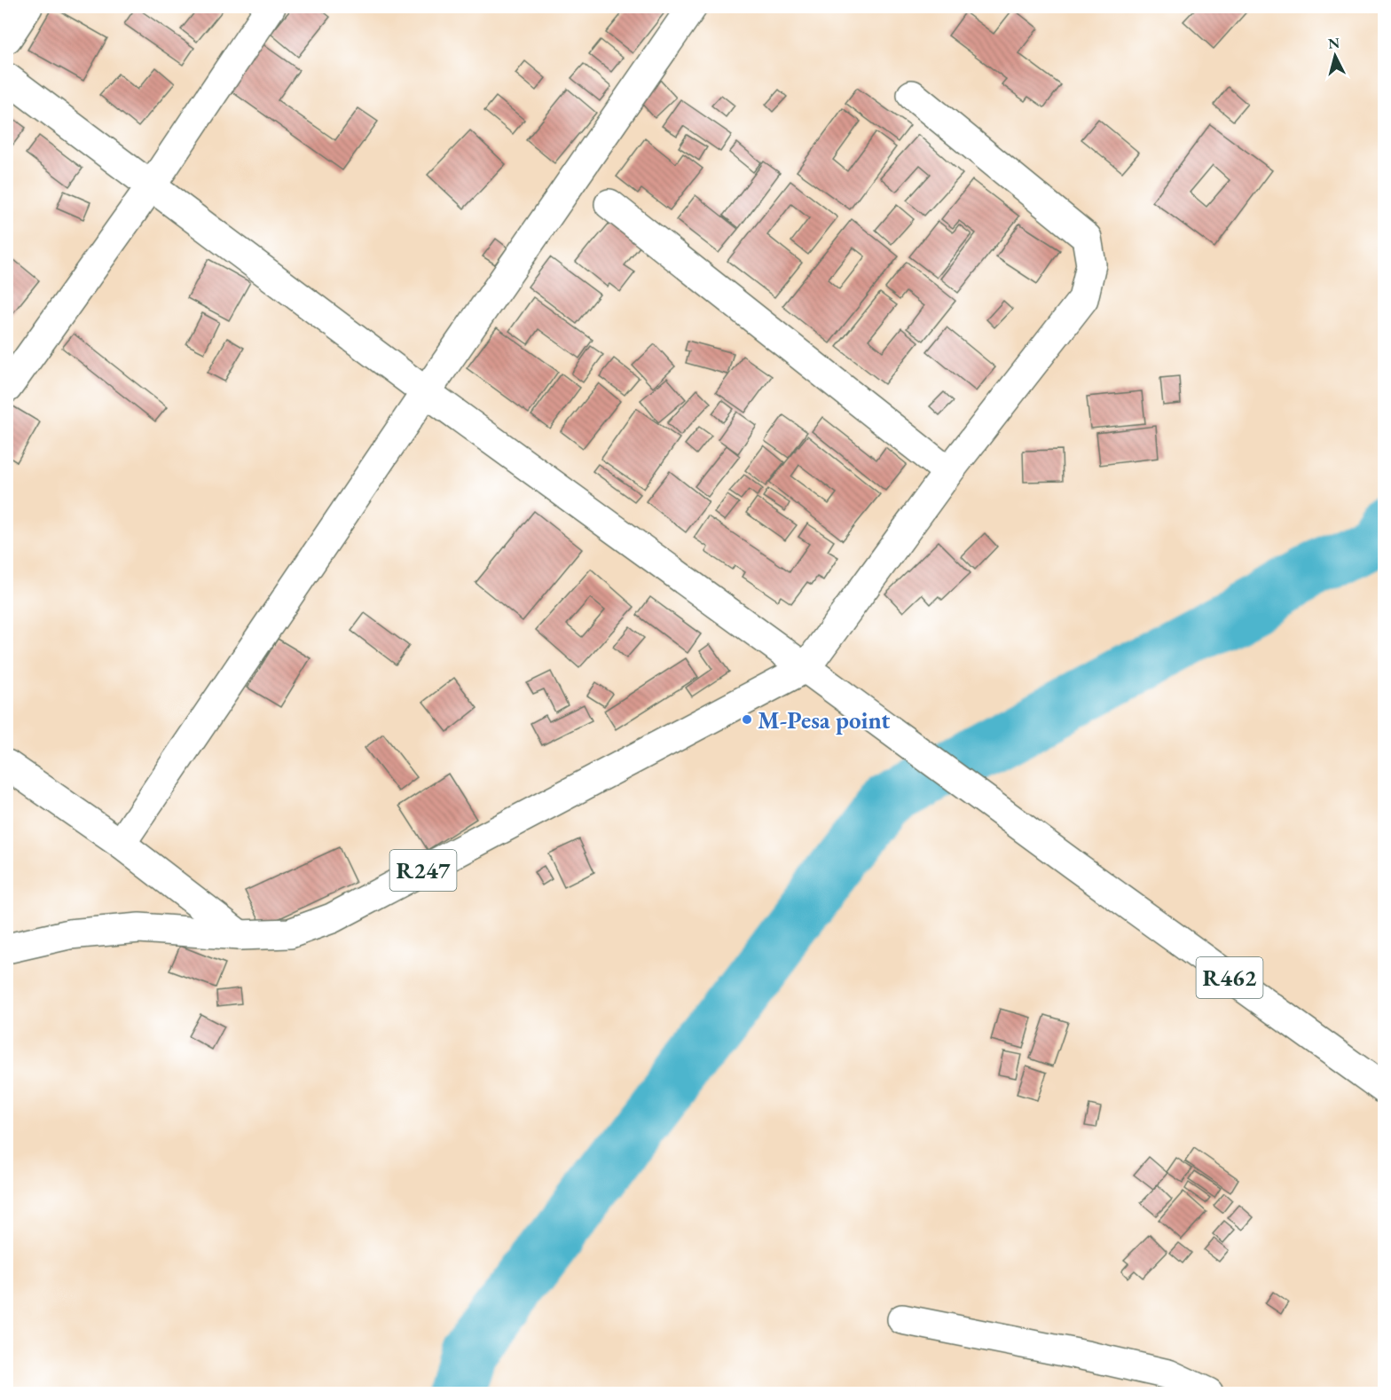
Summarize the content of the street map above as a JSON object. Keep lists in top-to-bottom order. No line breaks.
{"streets":{"street":["R247","R462"]},"crossings":[["R247","R462"]],"places":["M-Pesa point"],"north":"top"}
